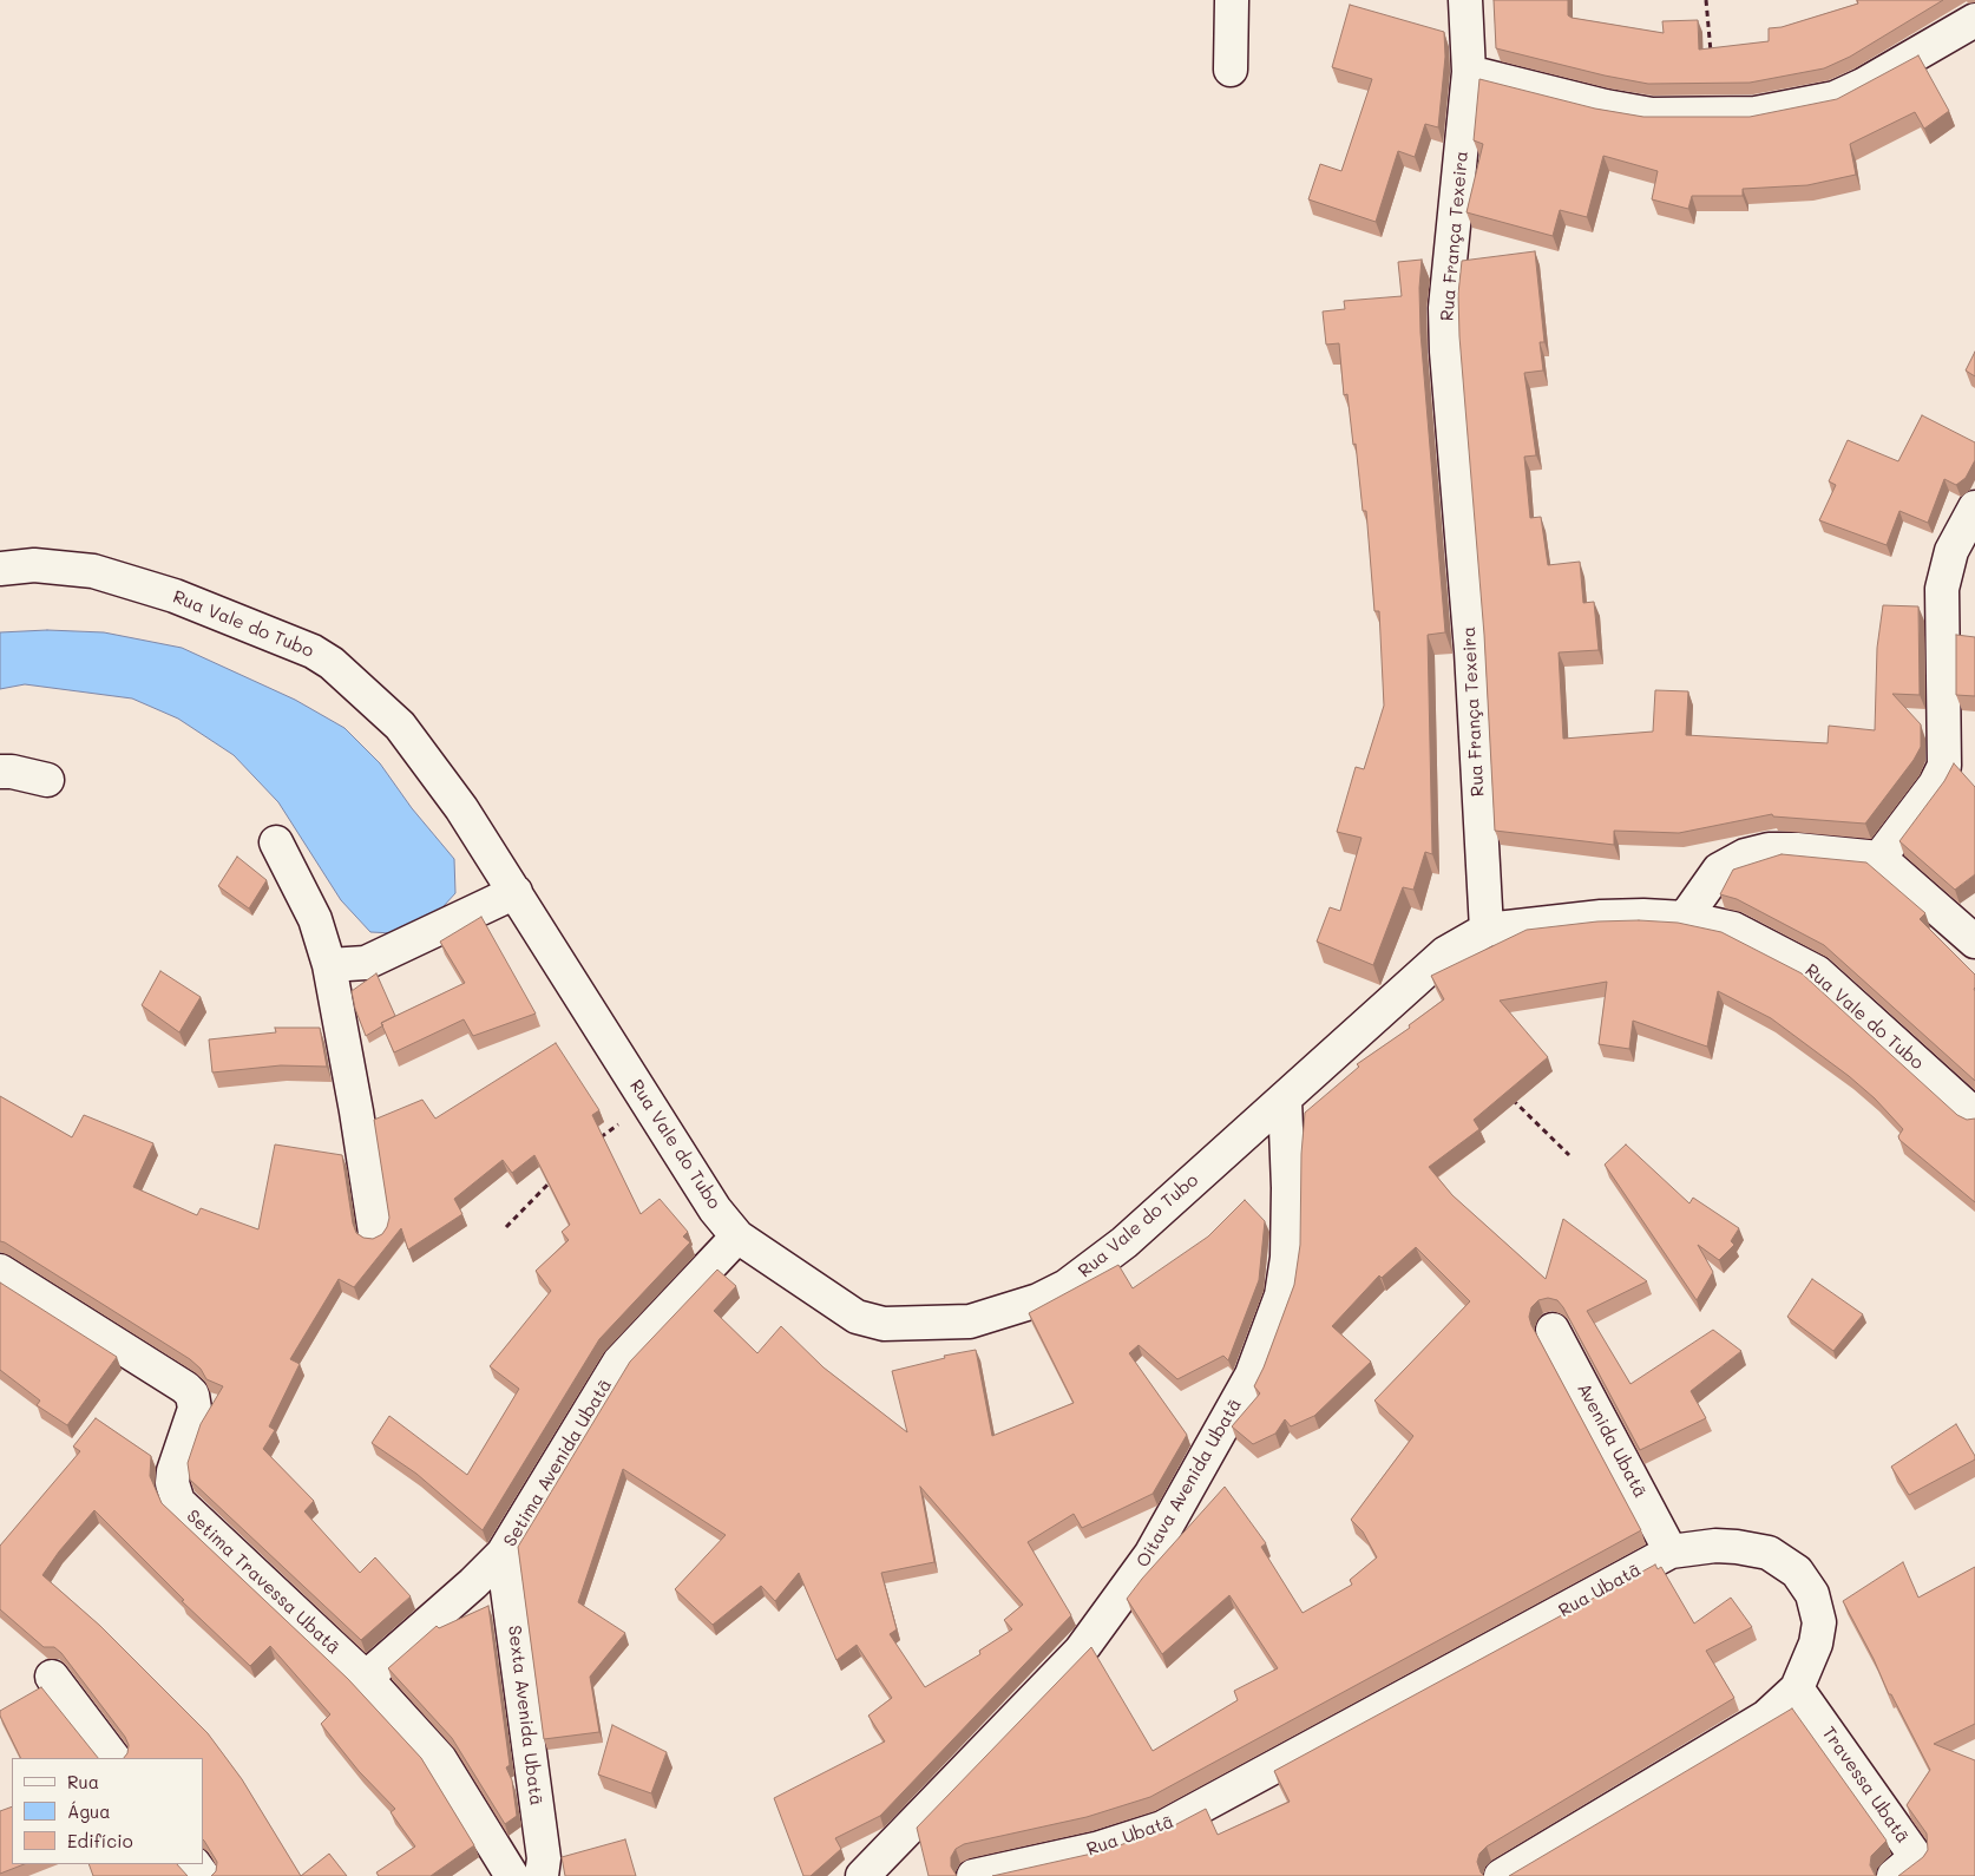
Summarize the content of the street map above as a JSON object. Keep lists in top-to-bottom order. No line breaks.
{"streets":{"street":["Rua França Texeira","Rua Vale do Tubo","Avenida Ubatã","Setima Avenida Ubatã","Oitava Avenida Ubatã","Setima Travessa Ubatã","Rua Ubatã","Sexta Avenida Ubatã","Travessa Ubatã"]},"crossings":[["Rua França Texeira","Rua Vale do Tubo"],["Rua Vale do Tubo","Setima Avenida Ubatã"],["Rua Vale do Tubo","Oitava Avenida Ubatã"],["Avenida Ubatã","Rua Ubatã"],["Setima Avenida Ubatã","Setima Travessa Ubatã"],["Setima Avenida Ubatã","Sexta Avenida Ubatã"],["Rua Ubatã","Travessa Ubatã"]],"legend":["Rua","Água","Edifício"]}
